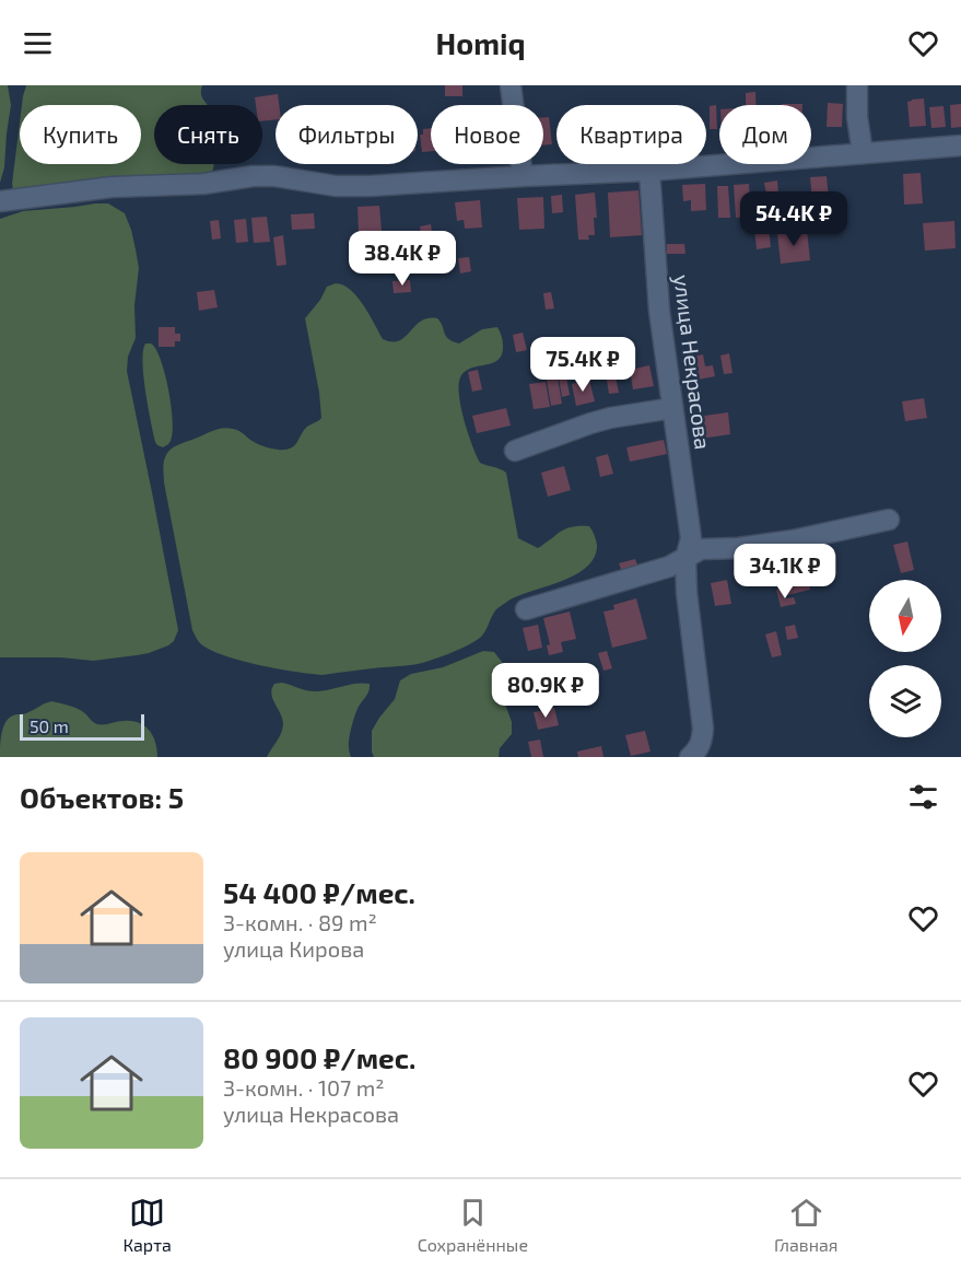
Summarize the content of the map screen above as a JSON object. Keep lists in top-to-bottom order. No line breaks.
{"streets":{"street":["улица Некрасова"]},"scale_bar":"50 m","north":"bottom","page":{"header":"Homiq","chip":["Купить","Снять","Фильтры","Новое","Квартира","Дом"],"price":["54.4K ₽","38.4K ₽","75.4K ₽","34.1K ₽","80.9K ₽"],"scale":"50 m","heading":"Объектов: 5","list":[{"name":"54 400 ₽/мес.","note":"3-комн. · 89 m² · улица Кирова"},{"name":"80 900 ₽/мес.","note":"3-комн. · 107 m² · улица Некрасова"}],"tabs":["Карта","Сохранённые","Главная"]}}
